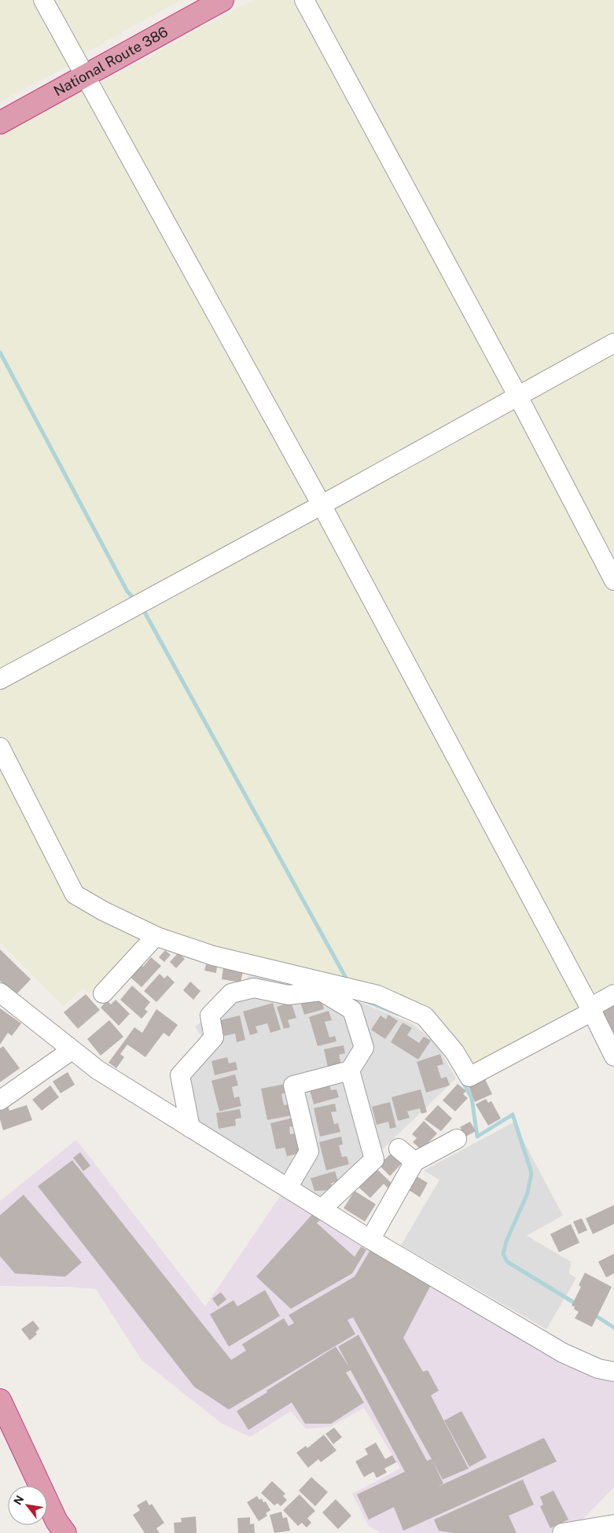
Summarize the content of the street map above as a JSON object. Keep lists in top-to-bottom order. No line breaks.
{"streets":{"highway":["National Route 386"]},"north":"top left"}
